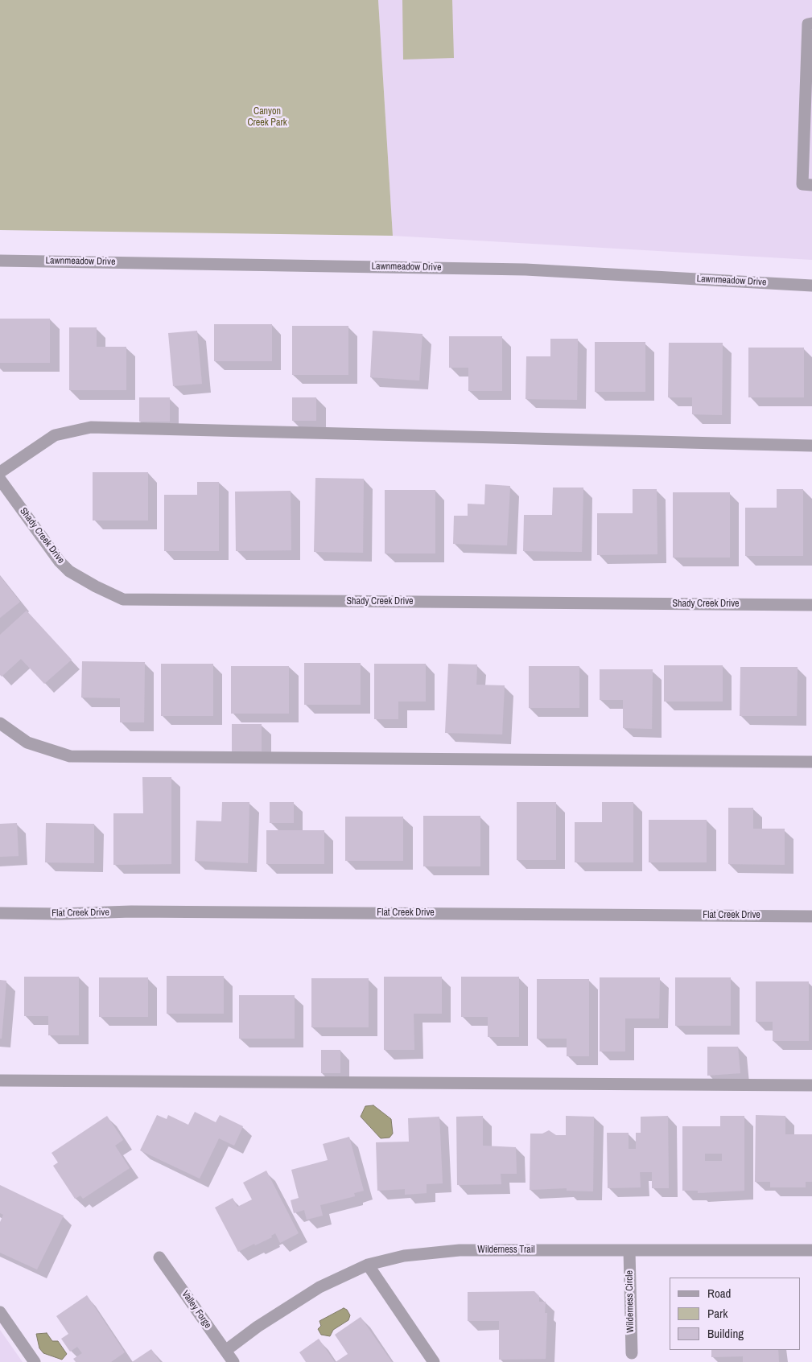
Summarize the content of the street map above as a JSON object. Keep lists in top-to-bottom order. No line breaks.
{"streets":{"street":["Lawnmeadow Drive","Shady Creek Drive","Flat Creek Drive","Wilderness Trail","Wilderness Circle","Valley Forge"]},"crossings":[["Wilderness Trail","Wilderness Circle"],["Wilderness Trail","Valley Forge"]],"parks":["Canyon Creek Park"],"legend":["Road","Park","Building"]}
